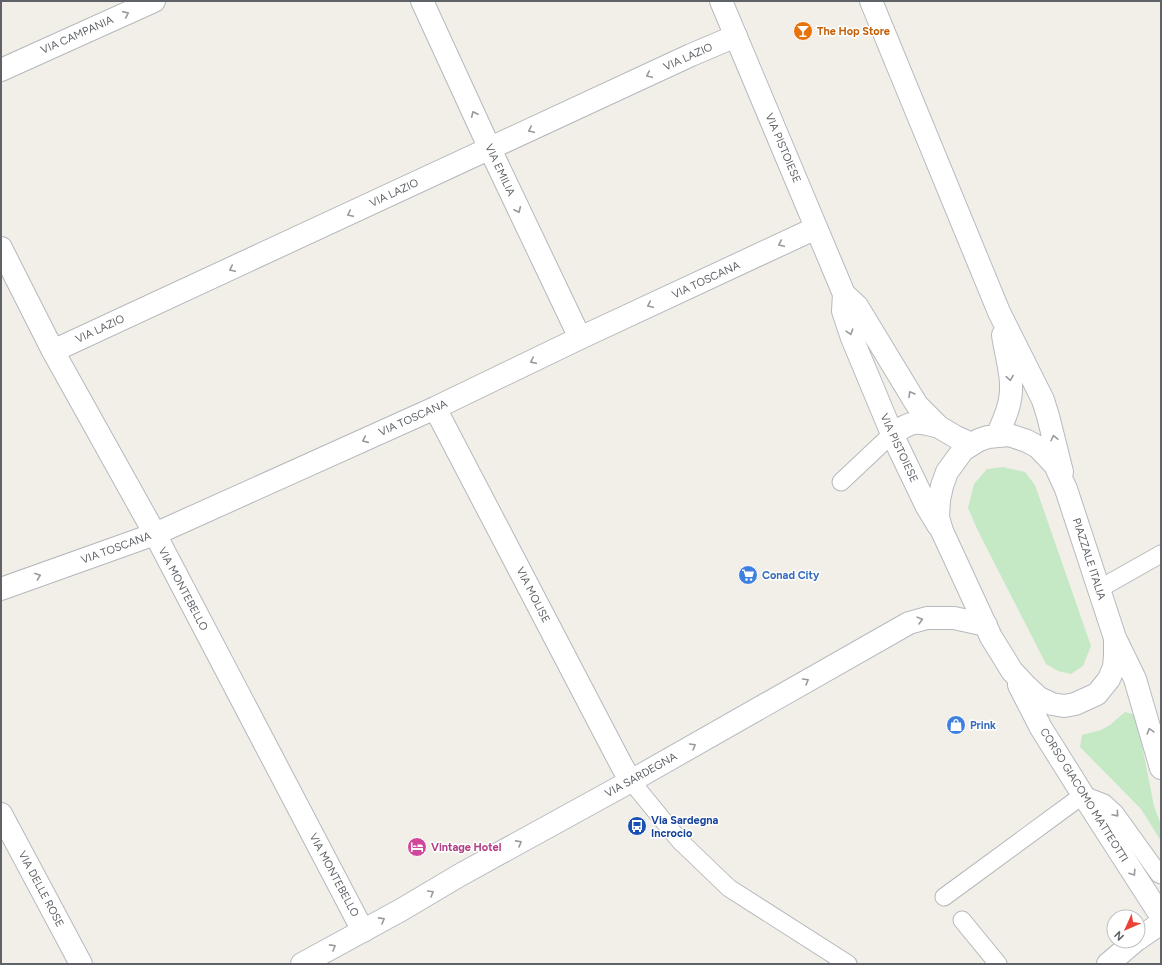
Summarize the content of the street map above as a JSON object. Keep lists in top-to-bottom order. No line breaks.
{"streets":{"street":["VIA CAMPANIA","VIA LAZIO","VIA PISTOIESE","VIA EMILIA","VIA TOSCANA","PIAZZALE ITALIA","VIA MONTEBELLO","VIA MOLISE","VIA SARDEGNA","CORSO GIACOMO MATTEOTTI","VIA DELLE ROSE"]},"crossings":[["VIA LAZIO","VIA PISTOIESE"],["VIA LAZIO","VIA EMILIA"],["VIA LAZIO","VIA MONTEBELLO"],["VIA PISTOIESE","VIA TOSCANA"],["VIA PISTOIESE","PIAZZALE ITALIA"],["VIA EMILIA","VIA TOSCANA"],["VIA TOSCANA","VIA MONTEBELLO"],["VIA TOSCANA","VIA MOLISE"],["PIAZZALE ITALIA","VIA SARDEGNA"],["PIAZZALE ITALIA","CORSO GIACOMO MATTEOTTI"],["VIA MONTEBELLO","VIA SARDEGNA"],["VIA MOLISE","VIA SARDEGNA"]],"one_way":["VIA CAMPANIA","VIA LAZIO","VIA SARDEGNA","CORSO GIACOMO MATTEOTTI"],"places":{"bar":["The Hop Store"],"supermarket":["Conad City"],"shop":["Prink"],"bus stop":["Via Sardegna Incrocio"],"hotel":["Vintage Hotel"]},"north":"bottom left"}
